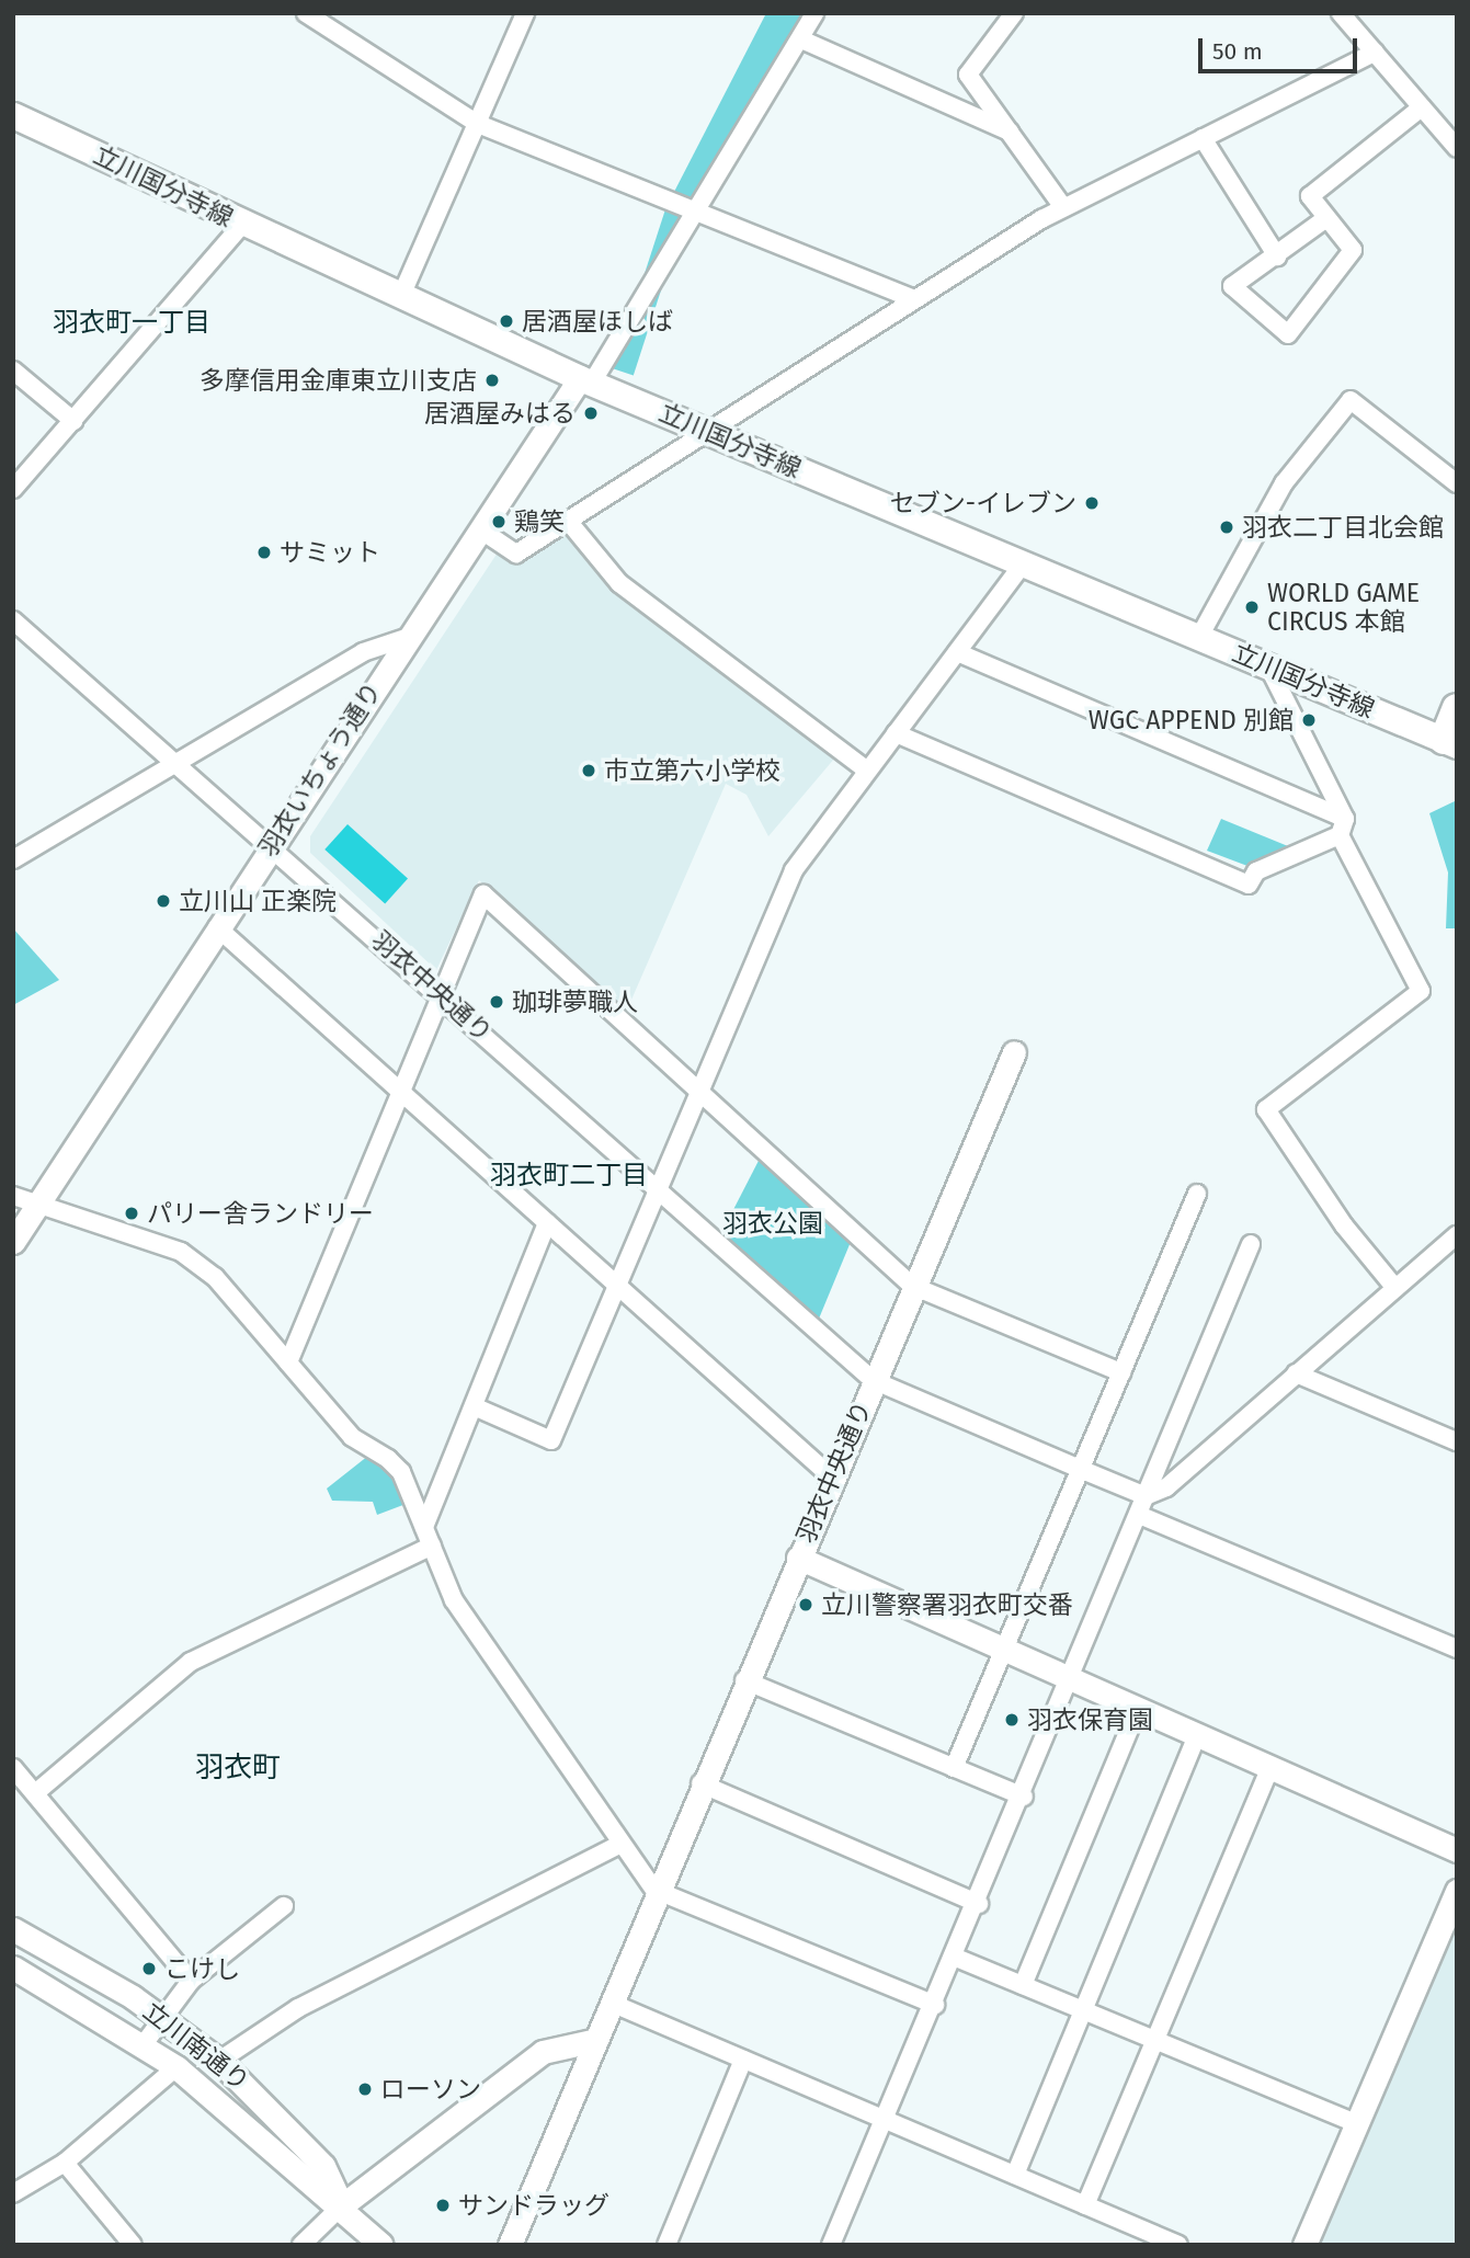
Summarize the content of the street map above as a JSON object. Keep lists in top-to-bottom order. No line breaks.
{"streets":{"main road":["立川国分寺線"],"street":["羽衣いちょう通り","羽衣中央通り","立川南通り"]},"crossings":[["立川国分寺線","羽衣いちょう通り"],["羽衣いちょう通り","羽衣中央通り"]],"districts":["羽衣町一丁目","羽衣町二丁目","羽衣町"],"parks":["羽衣公園"],"places":["居酒屋ほしば","多摩信用金庫東立川支店","居酒屋みはる","セブン-イレブン","鶏笑","羽衣二丁目北会館","サミット","WORLD GAME CIRCUS 本館","WGC APPEND 別館","市立第六小学校","立川山 正楽院","珈琲夢職人","パリー舎ランドリー","立川警察署羽衣町交番","羽衣保育園","こけし","ローソン","サンドラッグ"],"scale_bar":"50 m"}
